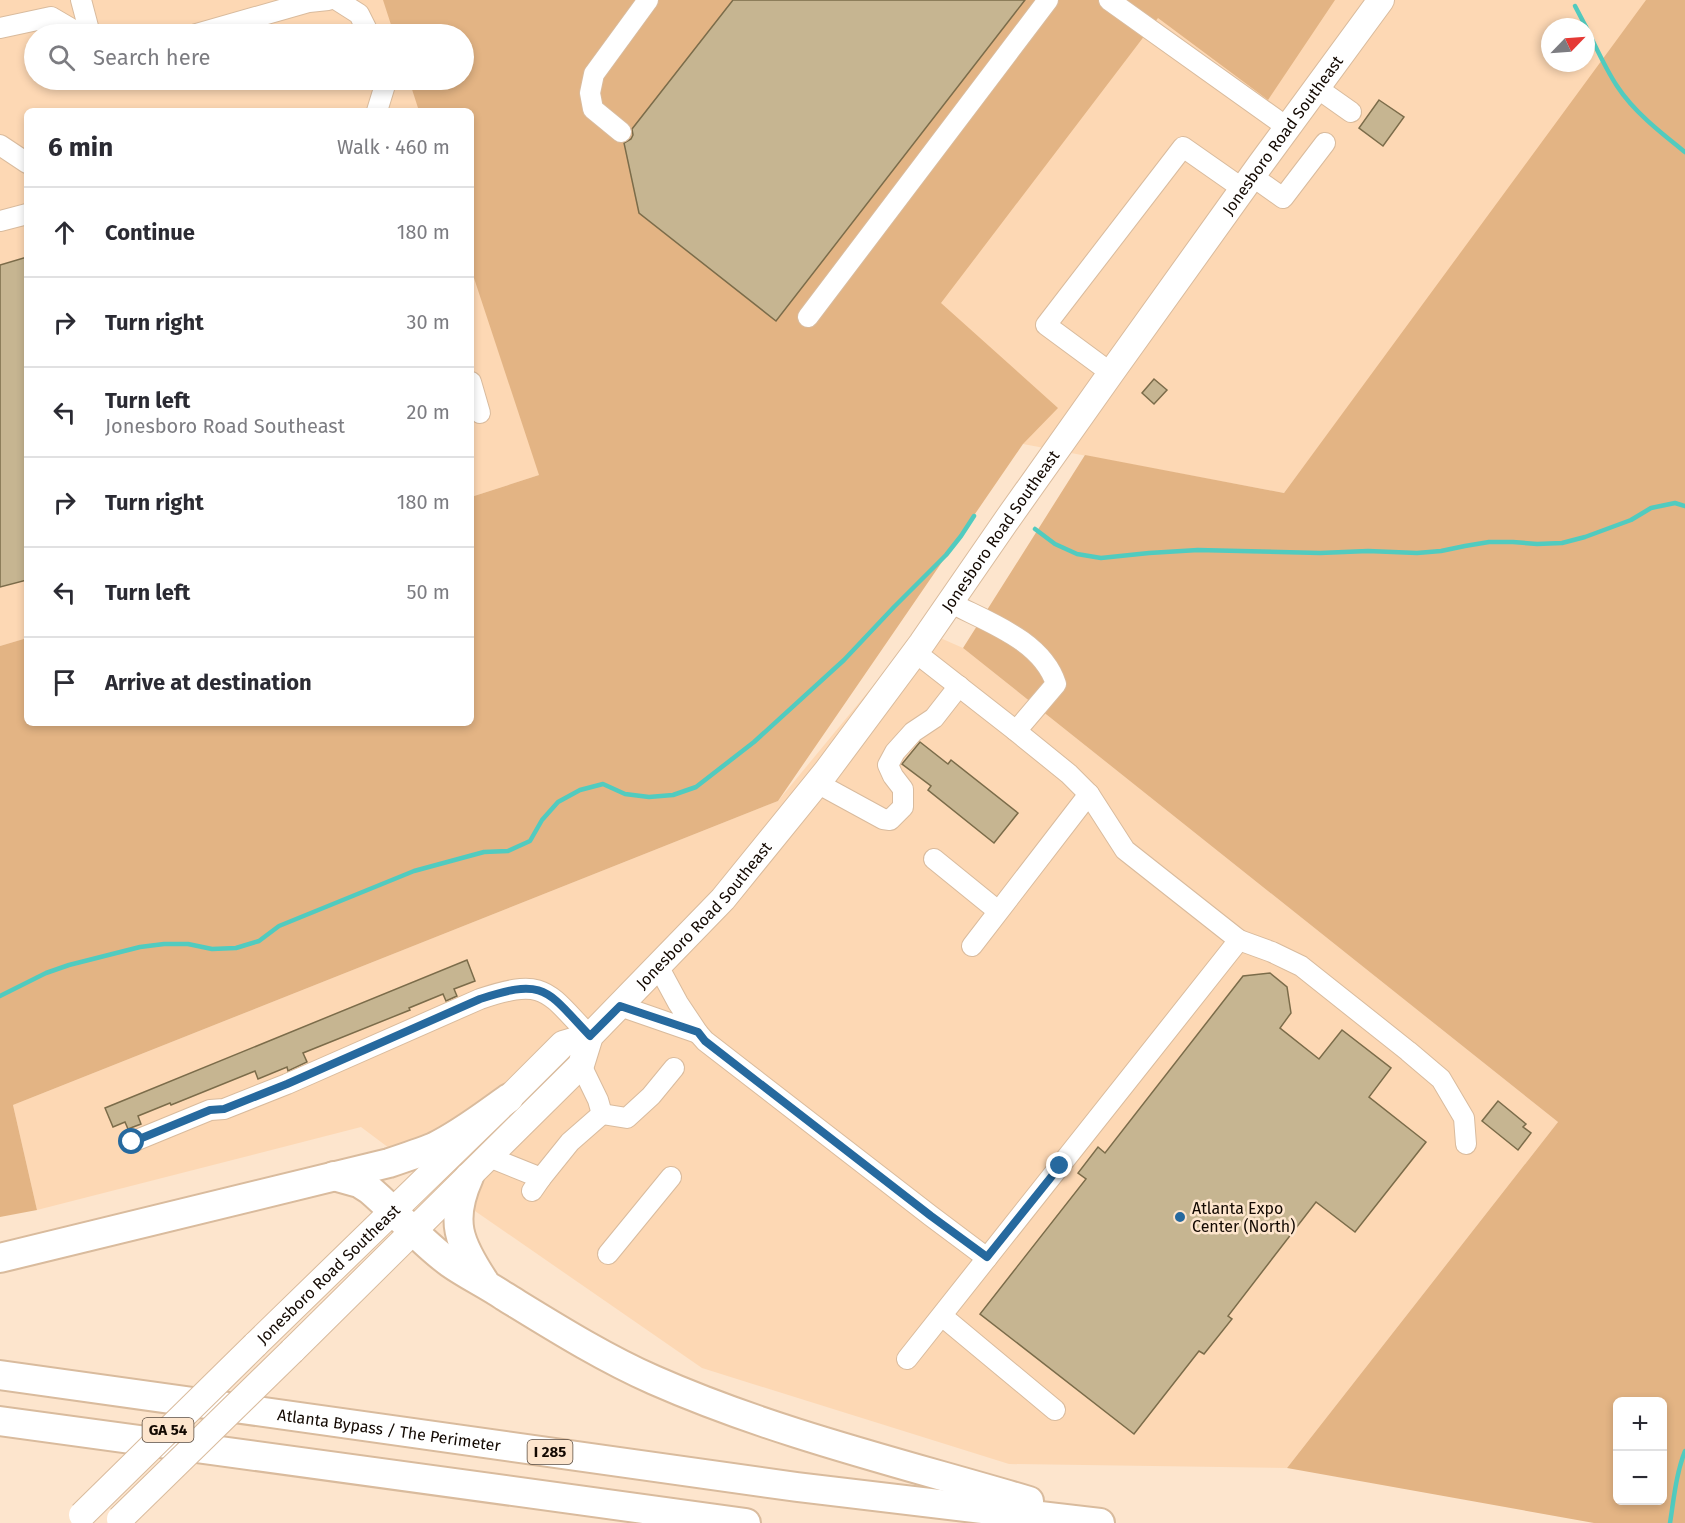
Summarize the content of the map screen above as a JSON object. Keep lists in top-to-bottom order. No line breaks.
{"streets":{"highway":["Atlanta Bypass / The Perimeter","I 285"],"main road":["Jonesboro Road Southeast","GA 54"]},"places":["Atlanta Expo Center (North)"],"north":"top right","page":{"search":"Search here","heading":["6 min","Walk · 460 m"],"list":[["Continue","180 m"],["Turn right","30 m"],["Turn left","Jonesboro Road Southeast","20 m"],["Turn right","180 m"],["Turn left","50 m"],"Arrive at destination"],"map_buttons":["+","−"]}}
